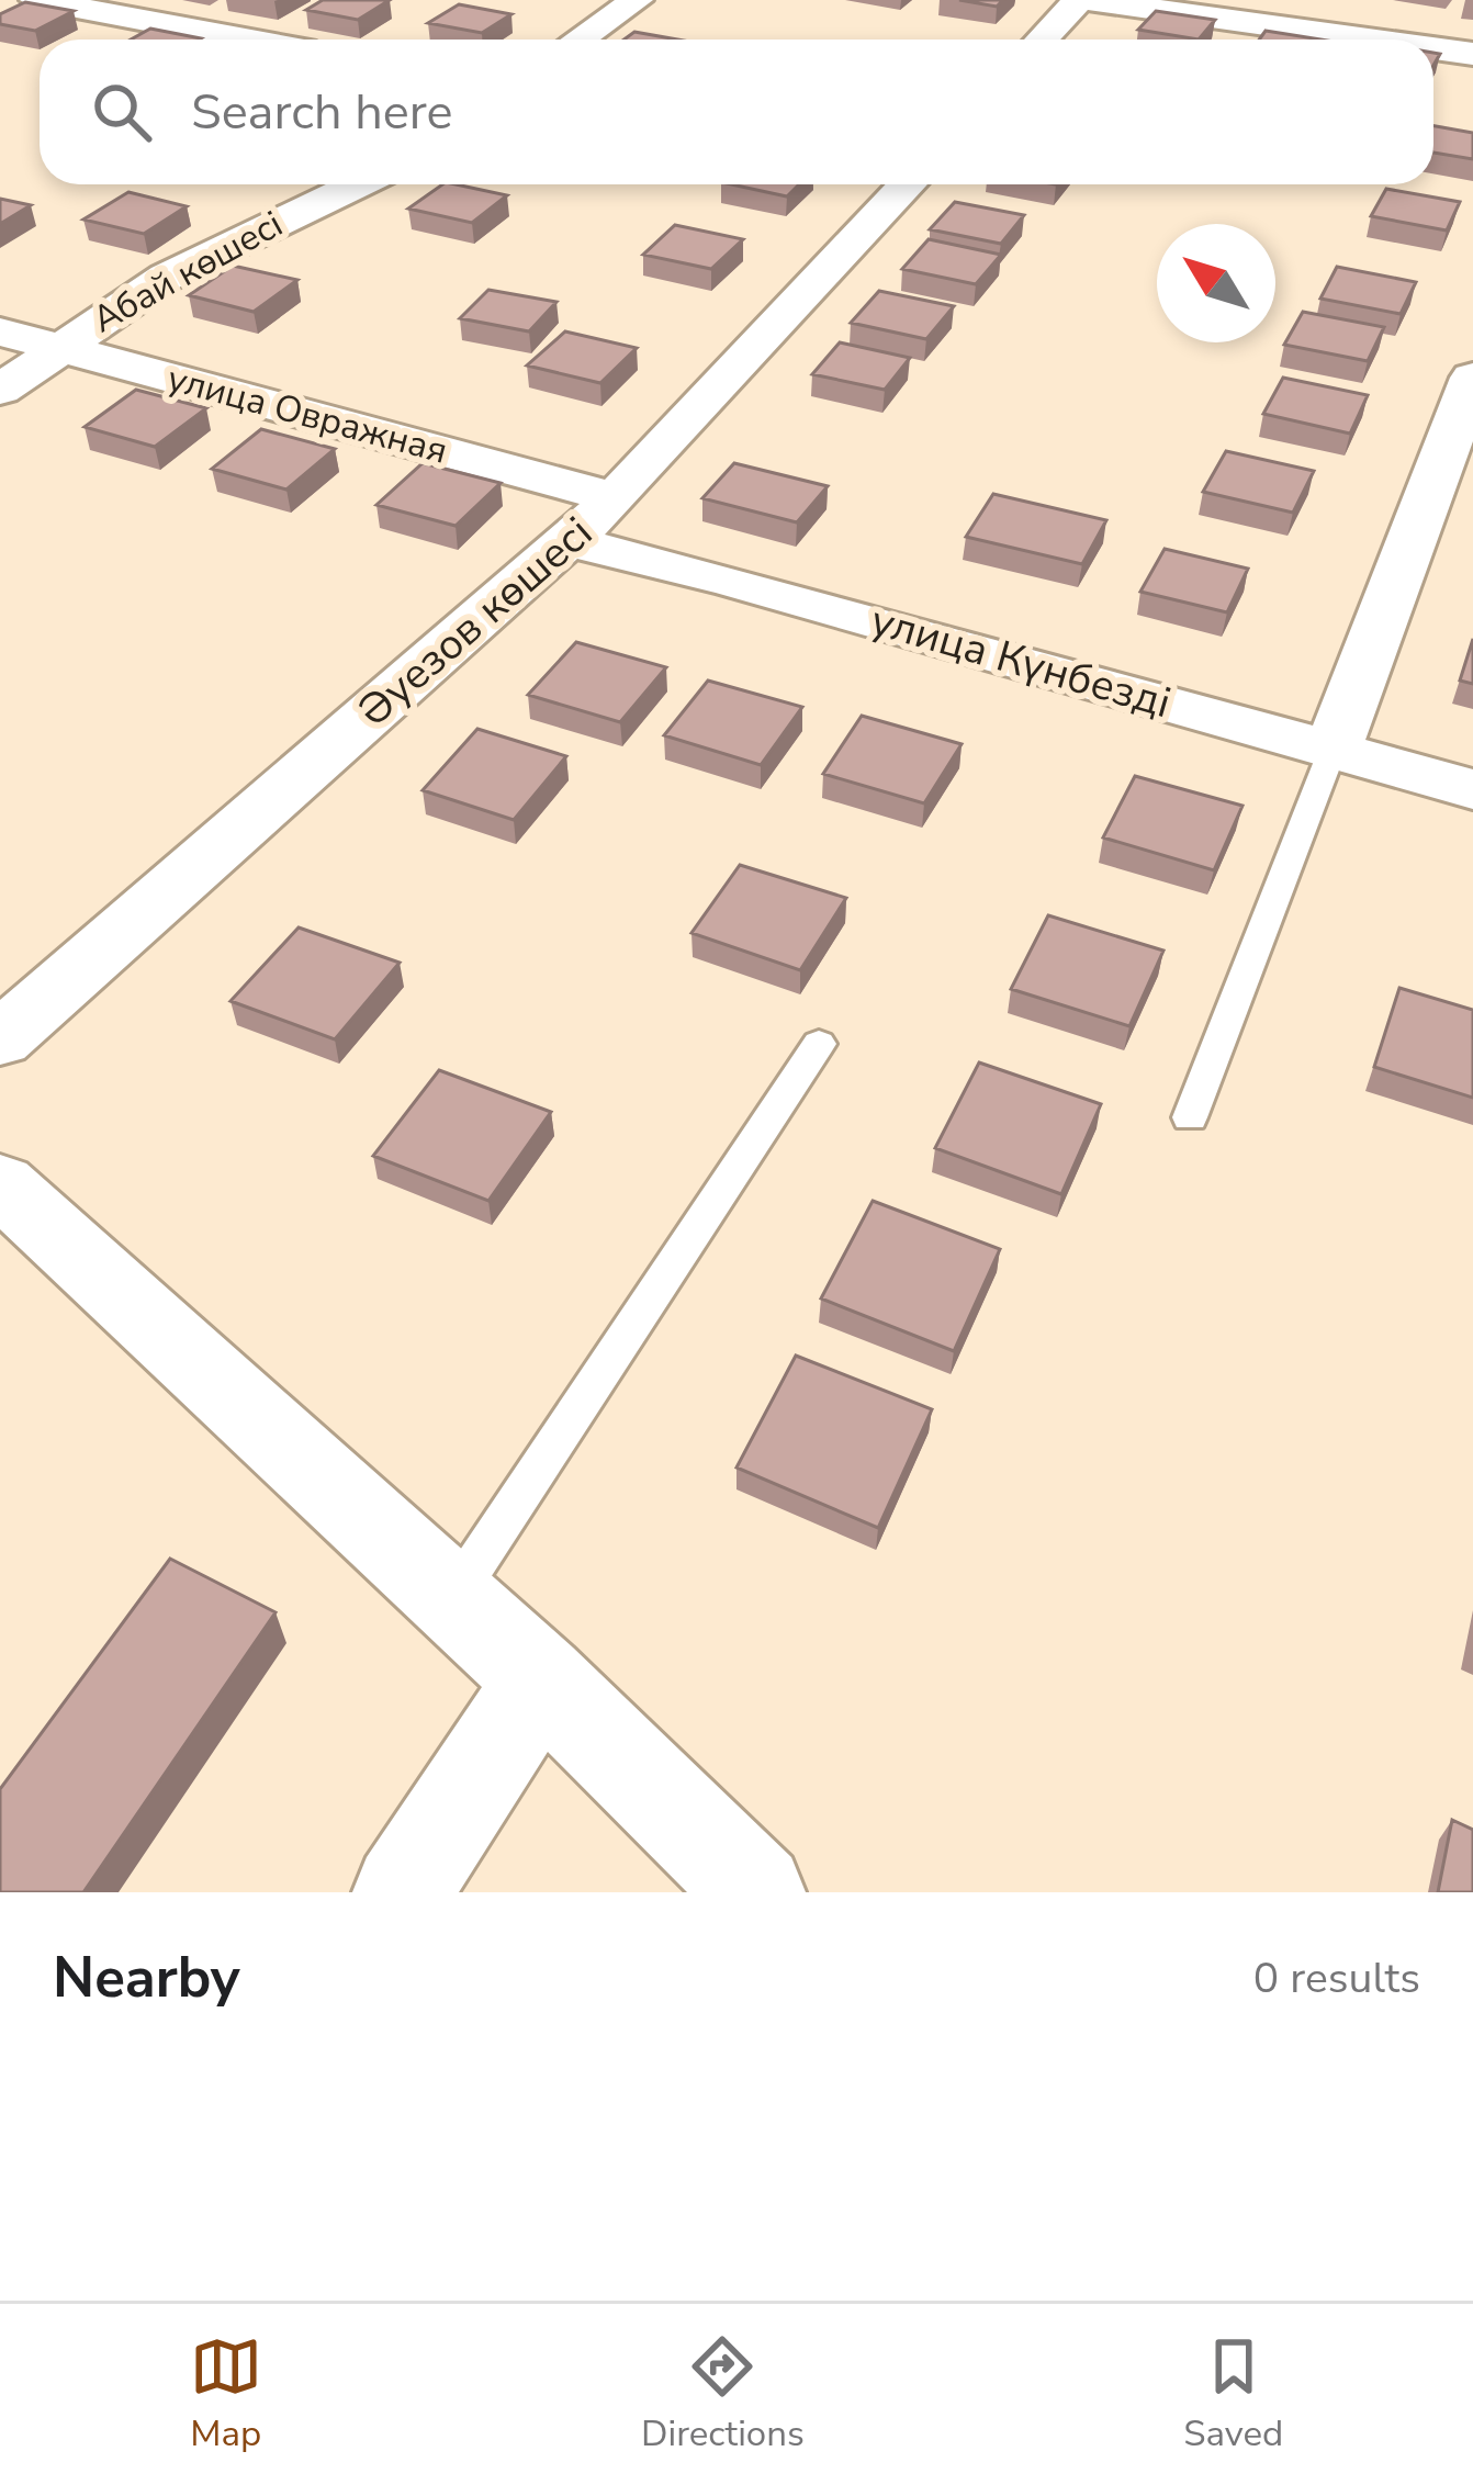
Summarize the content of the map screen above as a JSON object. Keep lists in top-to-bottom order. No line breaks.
{"streets":{"street":["Абай көшесі","улица Овражная","Әуезов көшесі","улица Күнбезді"]},"crossings":[["Абай көшесі","улица Овражная"],["улица Овражная","Әуезов көшесі"],["Әуезов көшесі","улица Күнбезді"]],"north":"top left","page":{"search":"Search here","heading":["Nearby","0 results"],"nav":["Map","Directions","Saved"]}}
